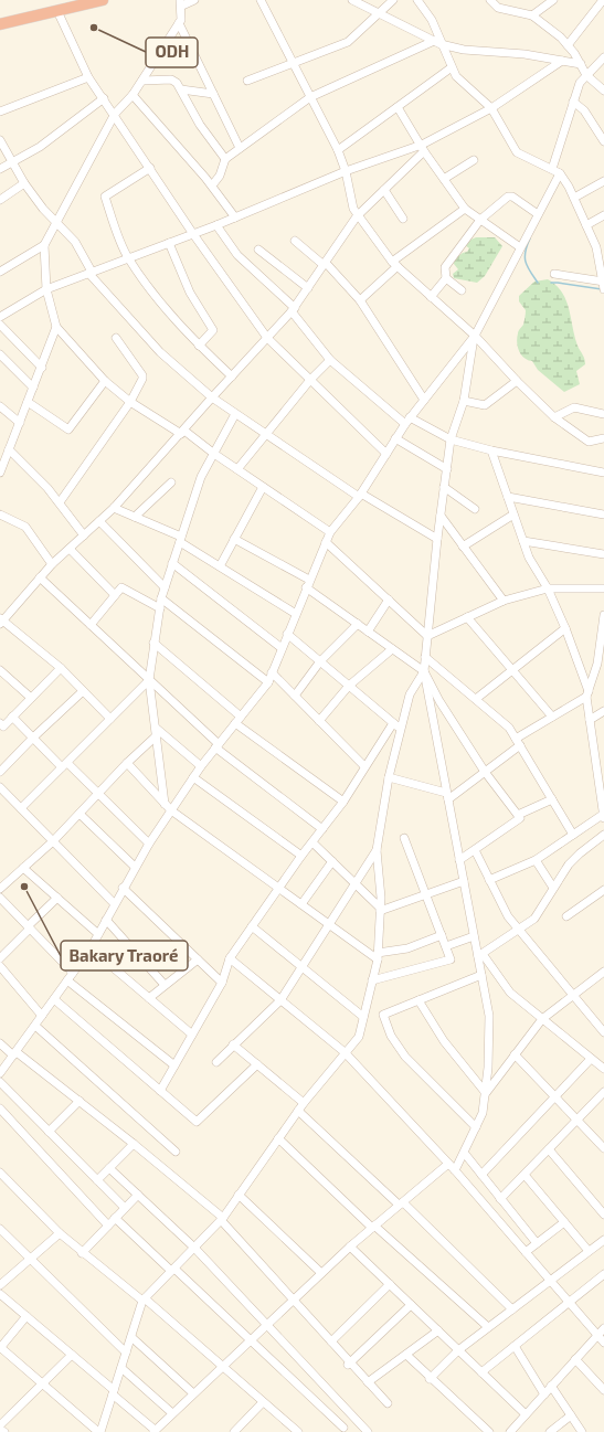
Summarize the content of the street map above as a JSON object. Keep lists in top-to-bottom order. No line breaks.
{"places":["ODH","Bakary Traoré"]}
